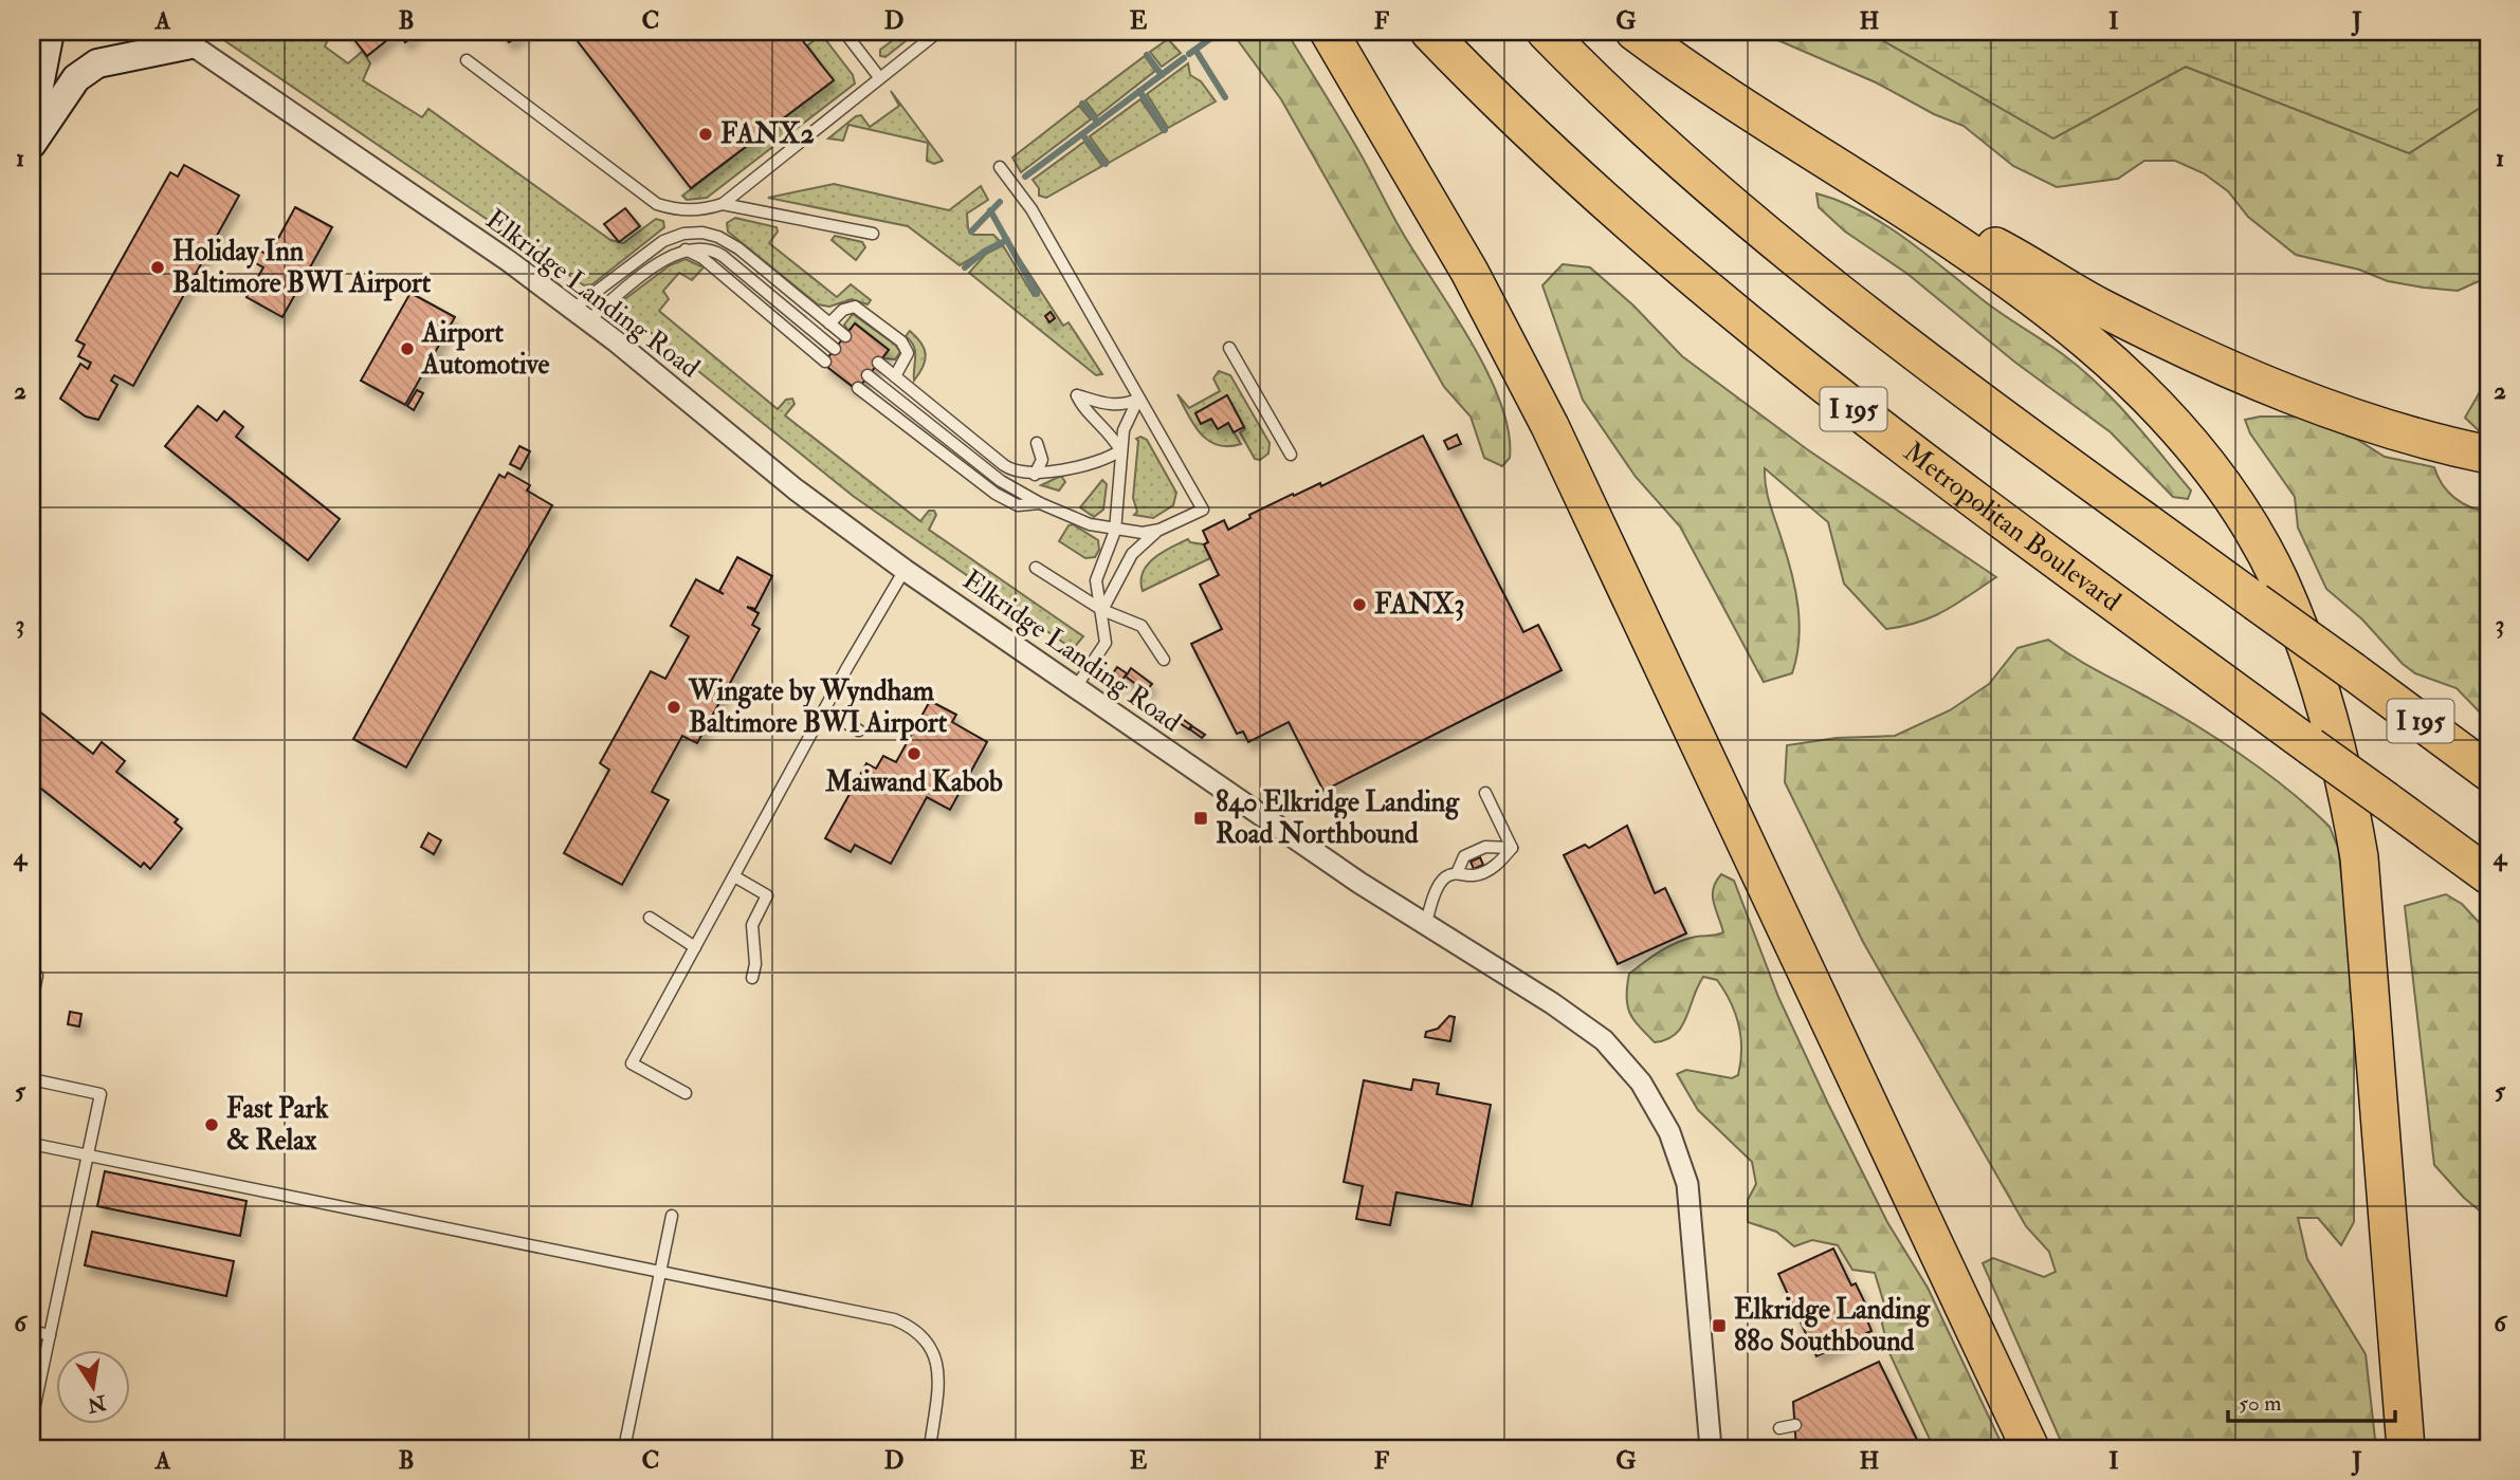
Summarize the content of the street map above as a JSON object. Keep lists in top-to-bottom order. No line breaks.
{"streets":{"highway":["I 195","Metropolitan Boulevard"],"street":["Elkridge Landing Road"]},"places":{"other":["FANX2","Holiday Inn Baltimore BWI Airport","Airport Automotive","FANX3","Wingate by Wyndham Baltimore BWI Airport","Maiwand Kabob","Fast Park & Relax"],"transit":["840 Elkridge Landing Road Northbound","Elkridge Landing 880 Southbound"]},"scale_bar":"50 m","north":"bottom","grid":{"columns":["A","B","C","D","E","F","G","H","I","J"],"rows":["1","2","3","4","5","6"]}}
